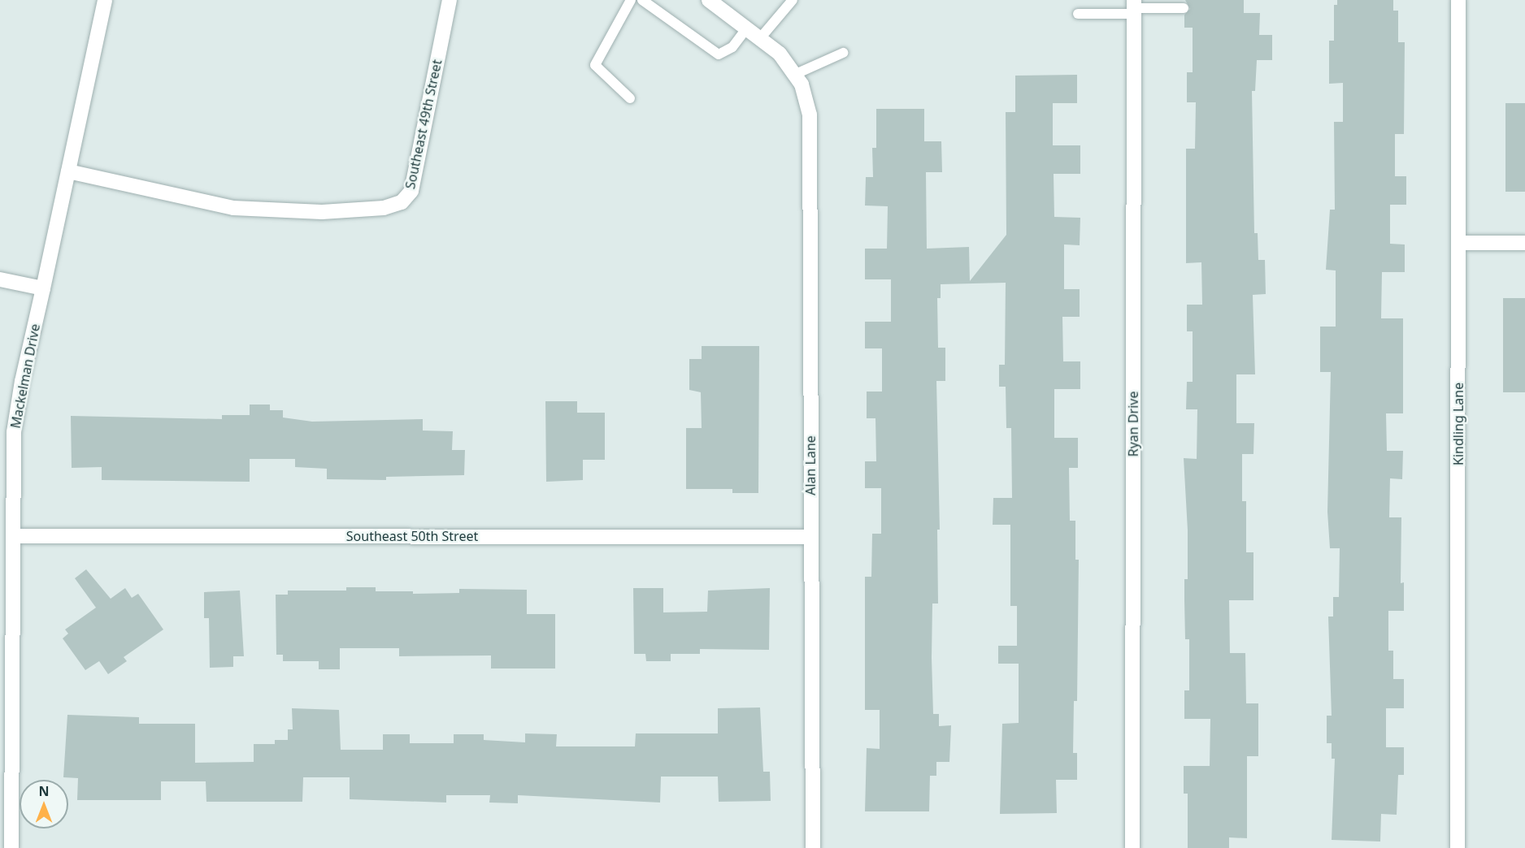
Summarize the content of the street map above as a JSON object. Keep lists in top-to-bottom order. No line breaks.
{"streets":{"street":["Southeast 49th Street","Mackelman Drive","Ryan Drive","Kindling Lane","Alan Lane","Southeast 50th Street"]},"crossings":[["Southeast 49th Street","Mackelman Drive"],["Mackelman Drive","Southeast 50th Street"],["Alan Lane","Southeast 50th Street"]],"north":"top"}
